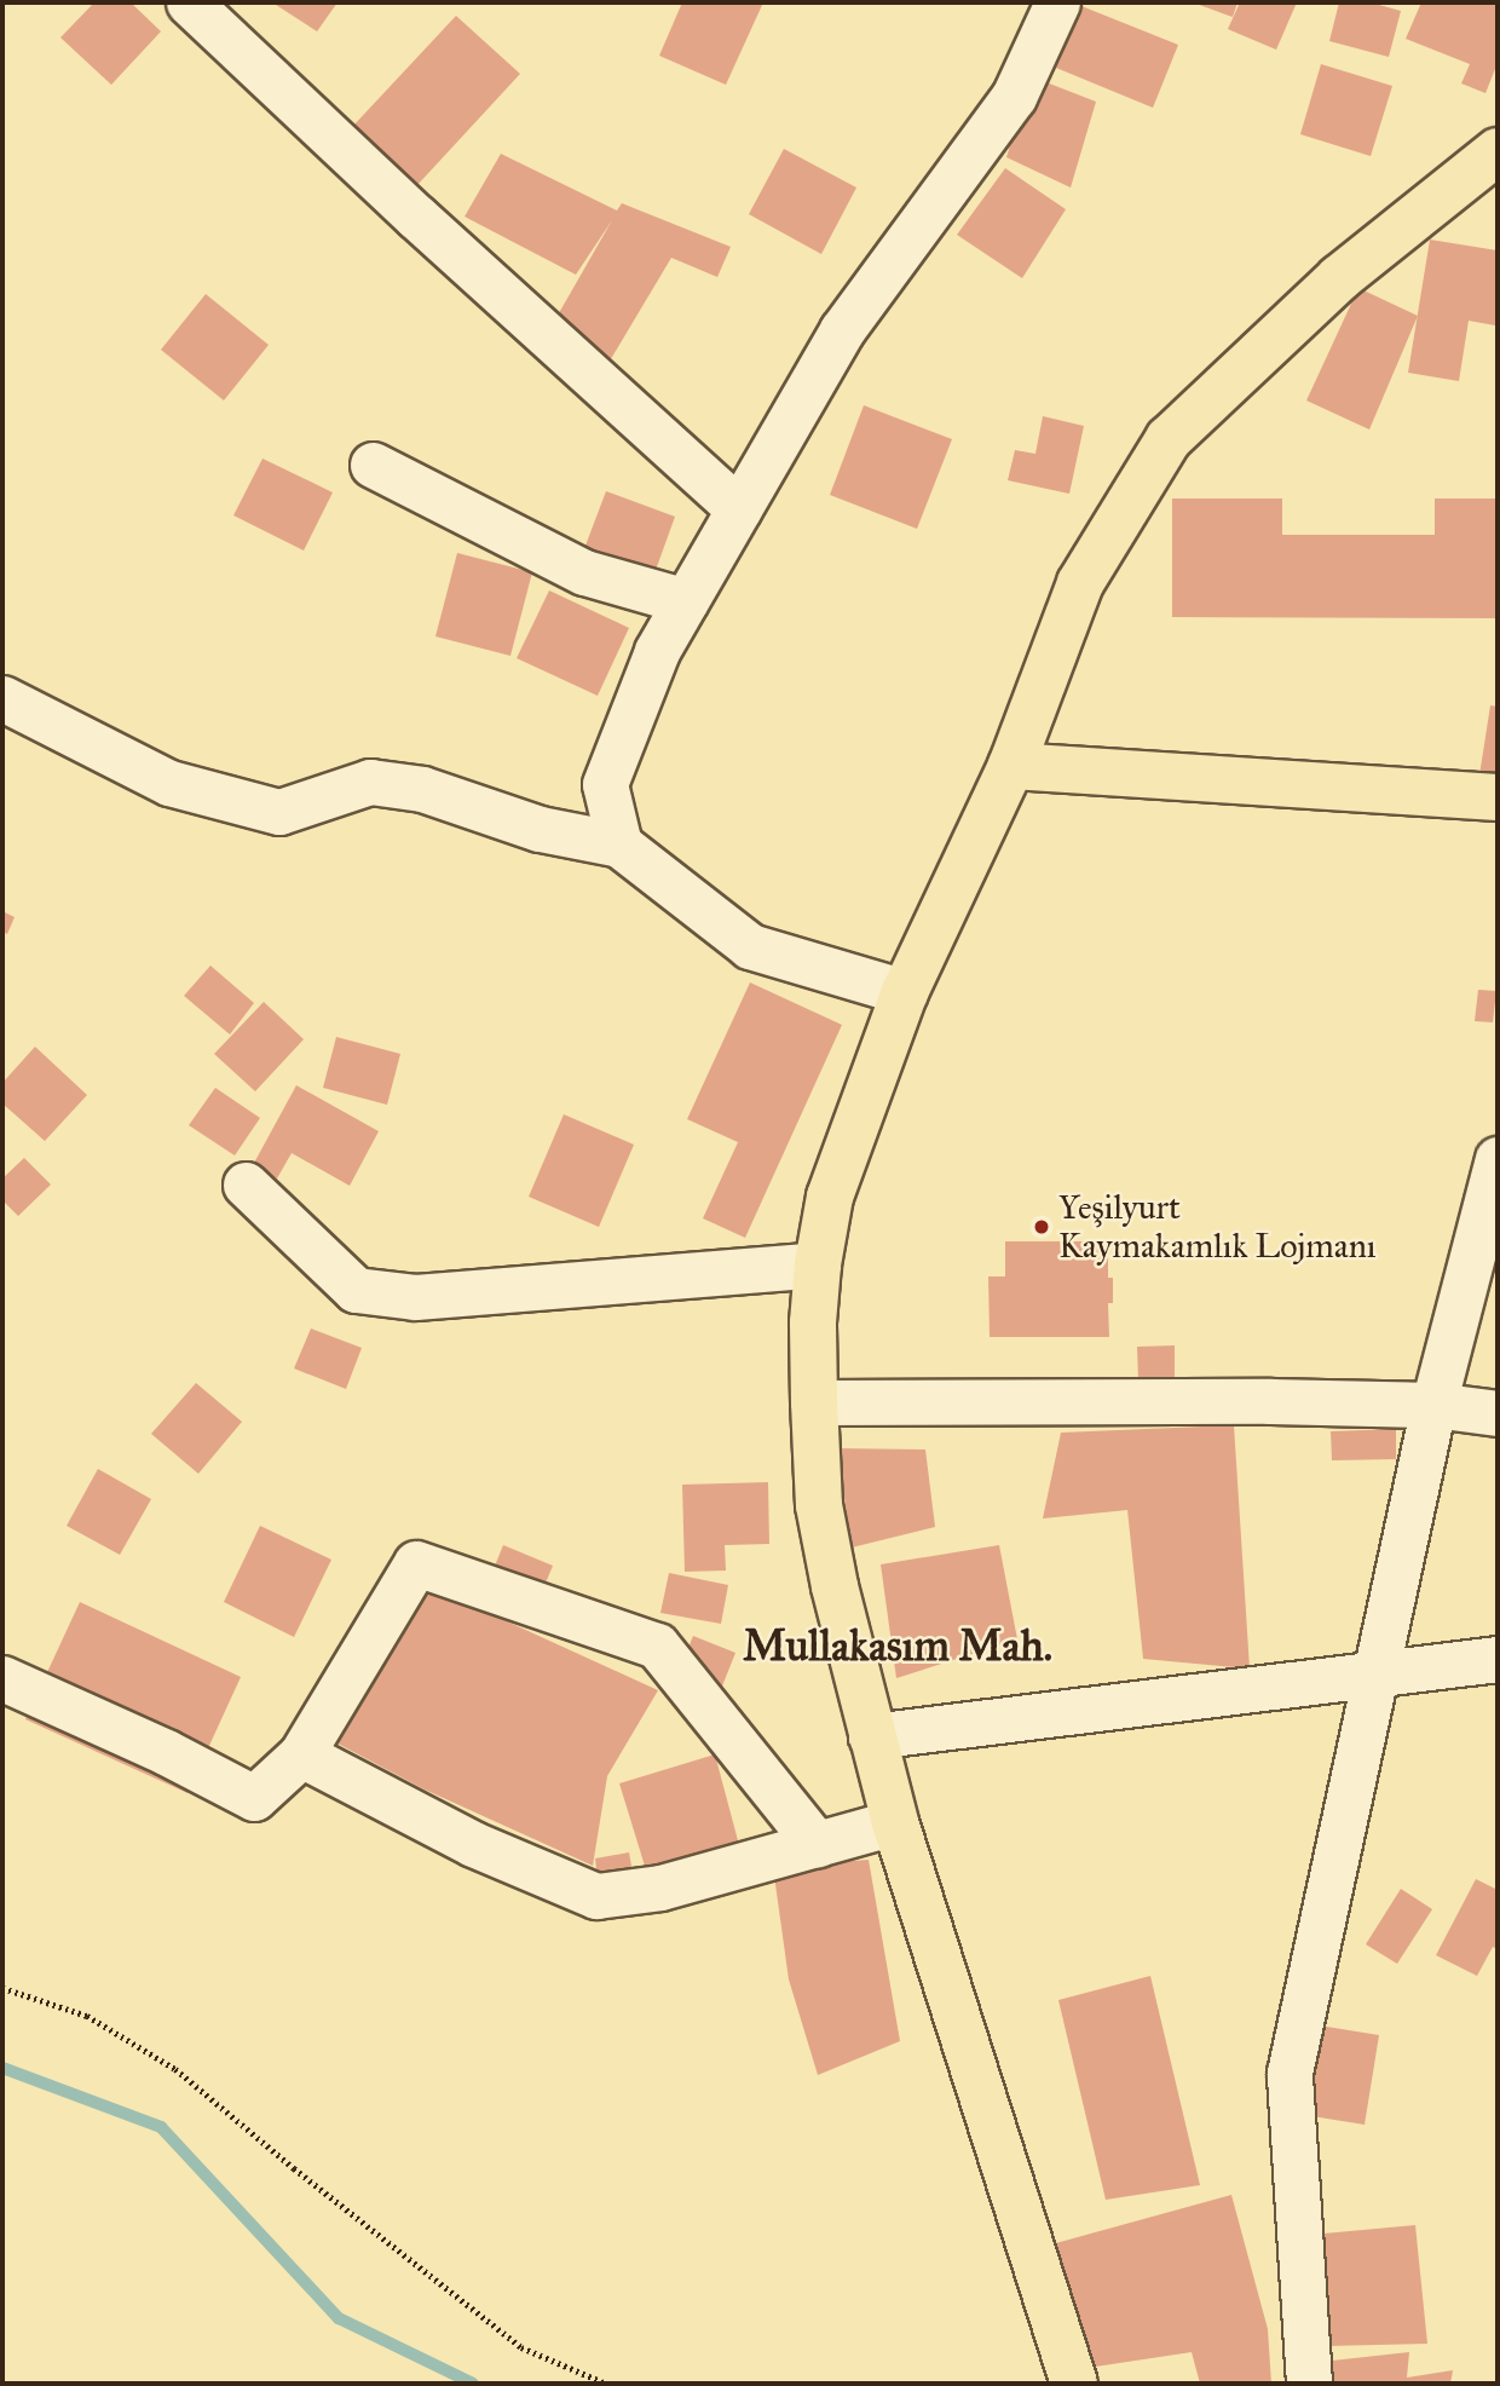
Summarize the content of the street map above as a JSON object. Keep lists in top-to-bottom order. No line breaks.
{"districts":["Mullakasım Mah."],"places":["Yeşilyurt Kaymakamlık Lojmanı"]}
